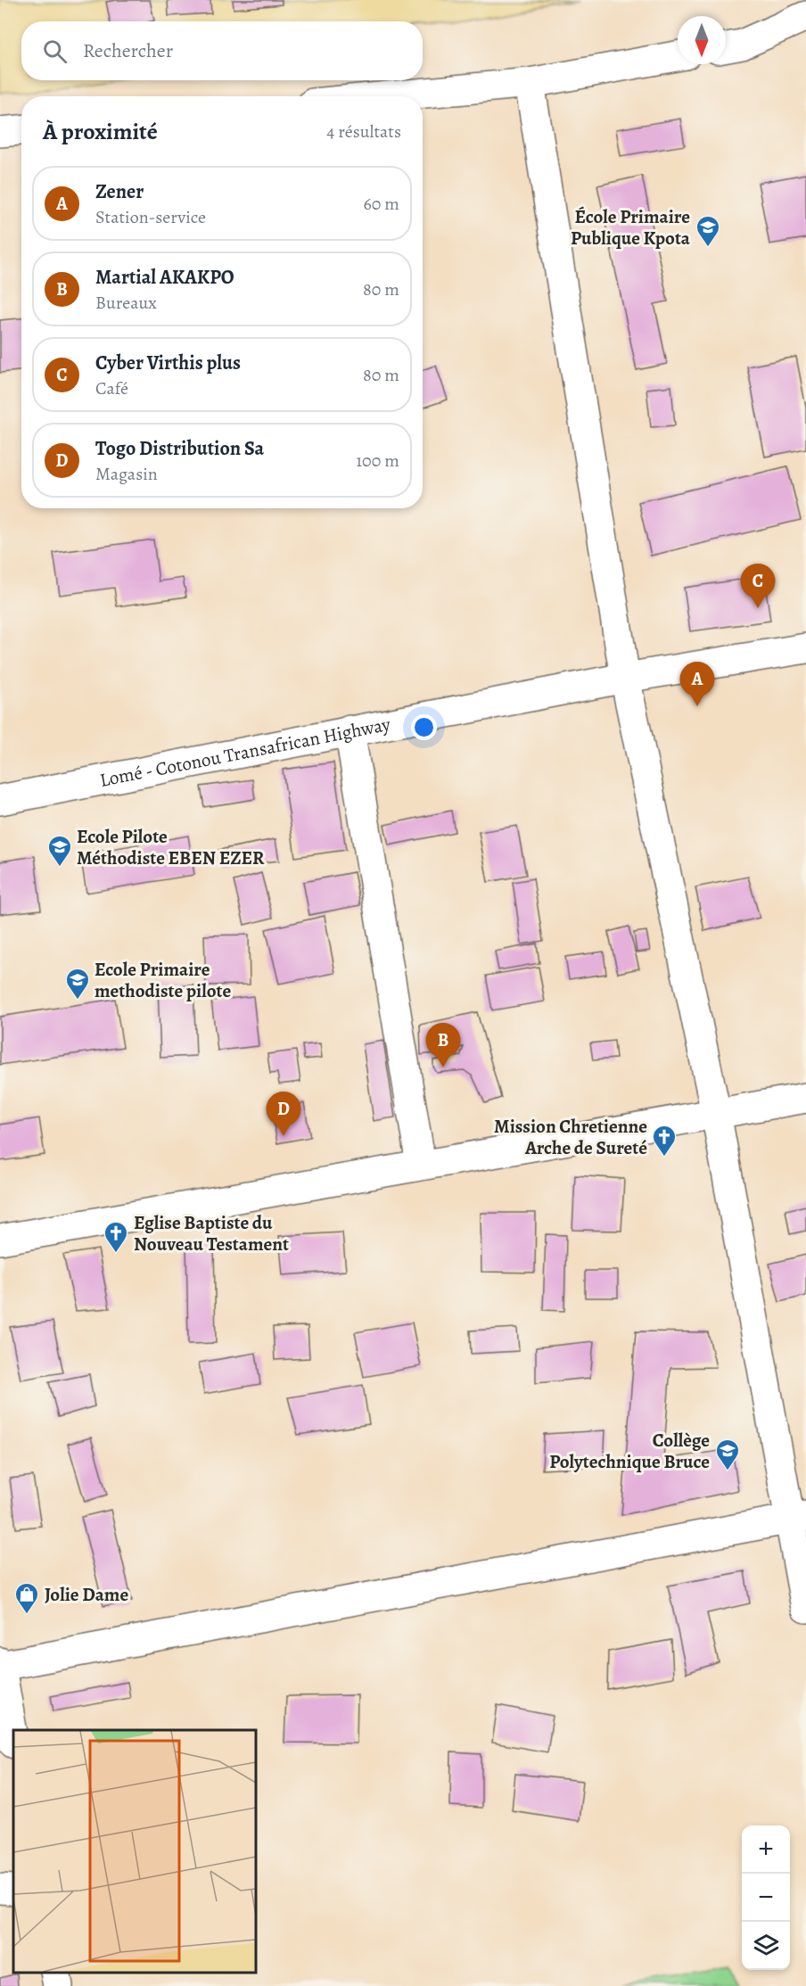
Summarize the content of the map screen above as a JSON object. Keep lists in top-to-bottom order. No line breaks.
{"streets":{"main road":["Lomé - Cotonou Transafrican Highway"]},"places":{"school or university":["École Primaire Publique Kpota","Ecole Pilote Méthodiste EBEN EZER","Ecole Primaire methodiste pilote","Collège Polytechnique Bruce"],"church":["Mission Chretienne Arche de Sureté","Eglise Baptiste du Nouveau Testament"],"shop":["Jolie Dame"]},"north":"bottom","page":{"search":"Rechercher","heading":["À proximité","4 résultats"],"list":[{"mark":"A","name":"Zener","note":"Station-service","value":"60 m"},{"mark":"B","name":"Martial AKAKPO","note":"Bureaux","value":"80 m"},{"mark":"C","name":"Cyber Virthis plus","note":"Café","value":"80 m"},{"mark":"D","name":"Togo Distribution Sa","note":"Magasin","value":"100 m"}],"pins":["C","A","B","D"],"map_buttons":["+","−"]}}
